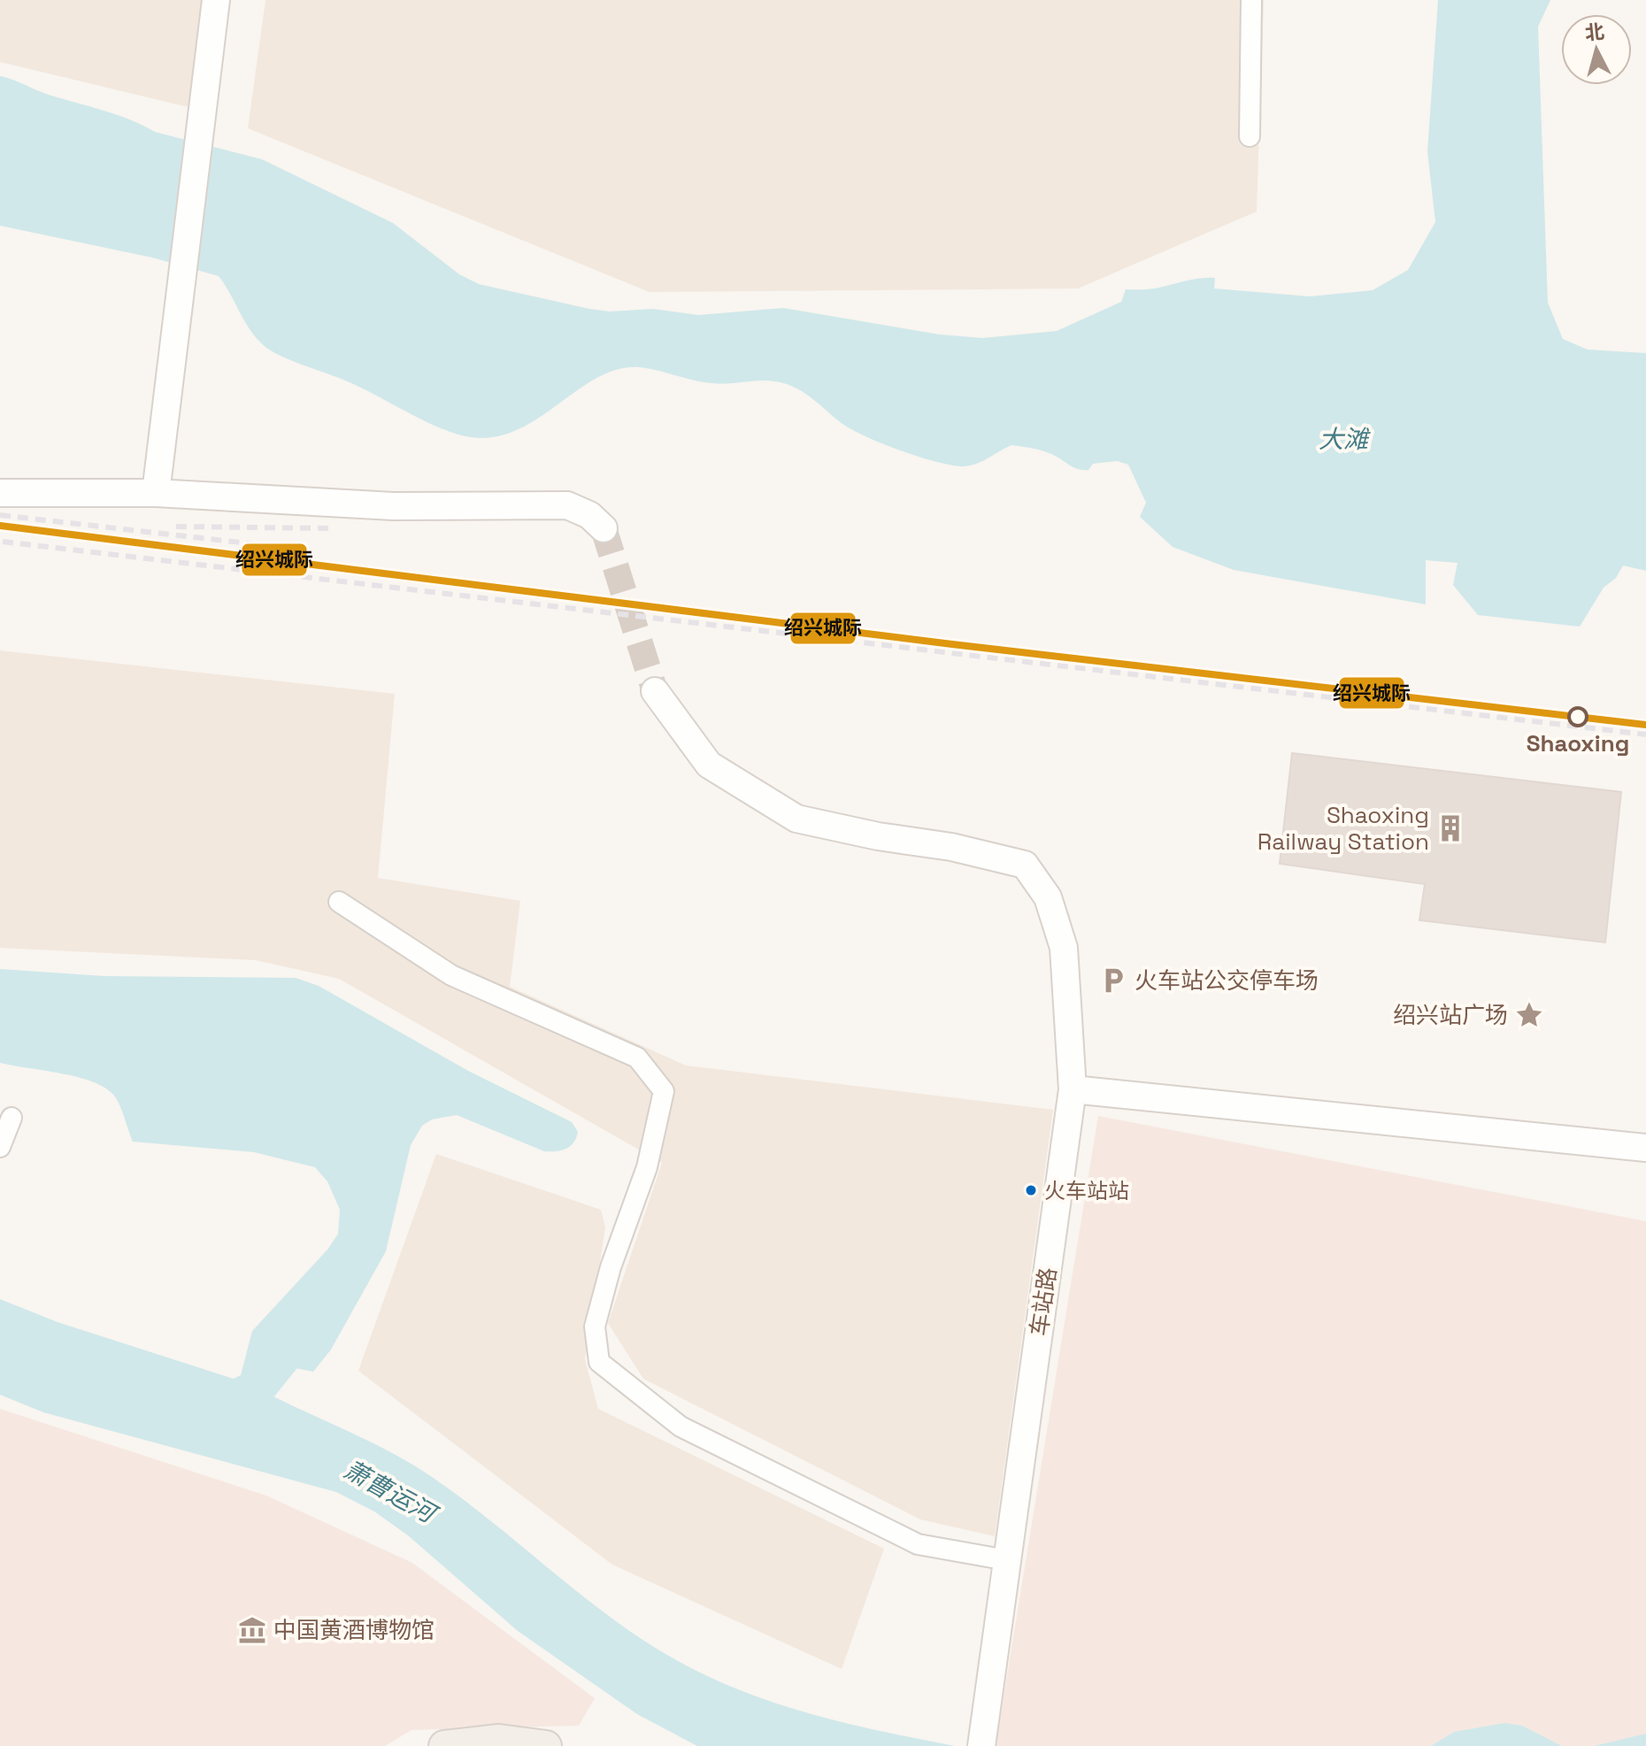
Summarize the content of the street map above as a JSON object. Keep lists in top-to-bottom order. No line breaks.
{"streets":{"street":["车站路"]},"water":["大滩","萧曹运河"],"places":{"other":["Shaoxing","火车站站"],"building":["Shaoxing Railway Station"],"parking":["火车站公交停车场"],"place":["绍兴站广场"],"museum":["中国黄酒博物馆"]},"lines":["transit line 绍兴城际"],"north":"top"}
